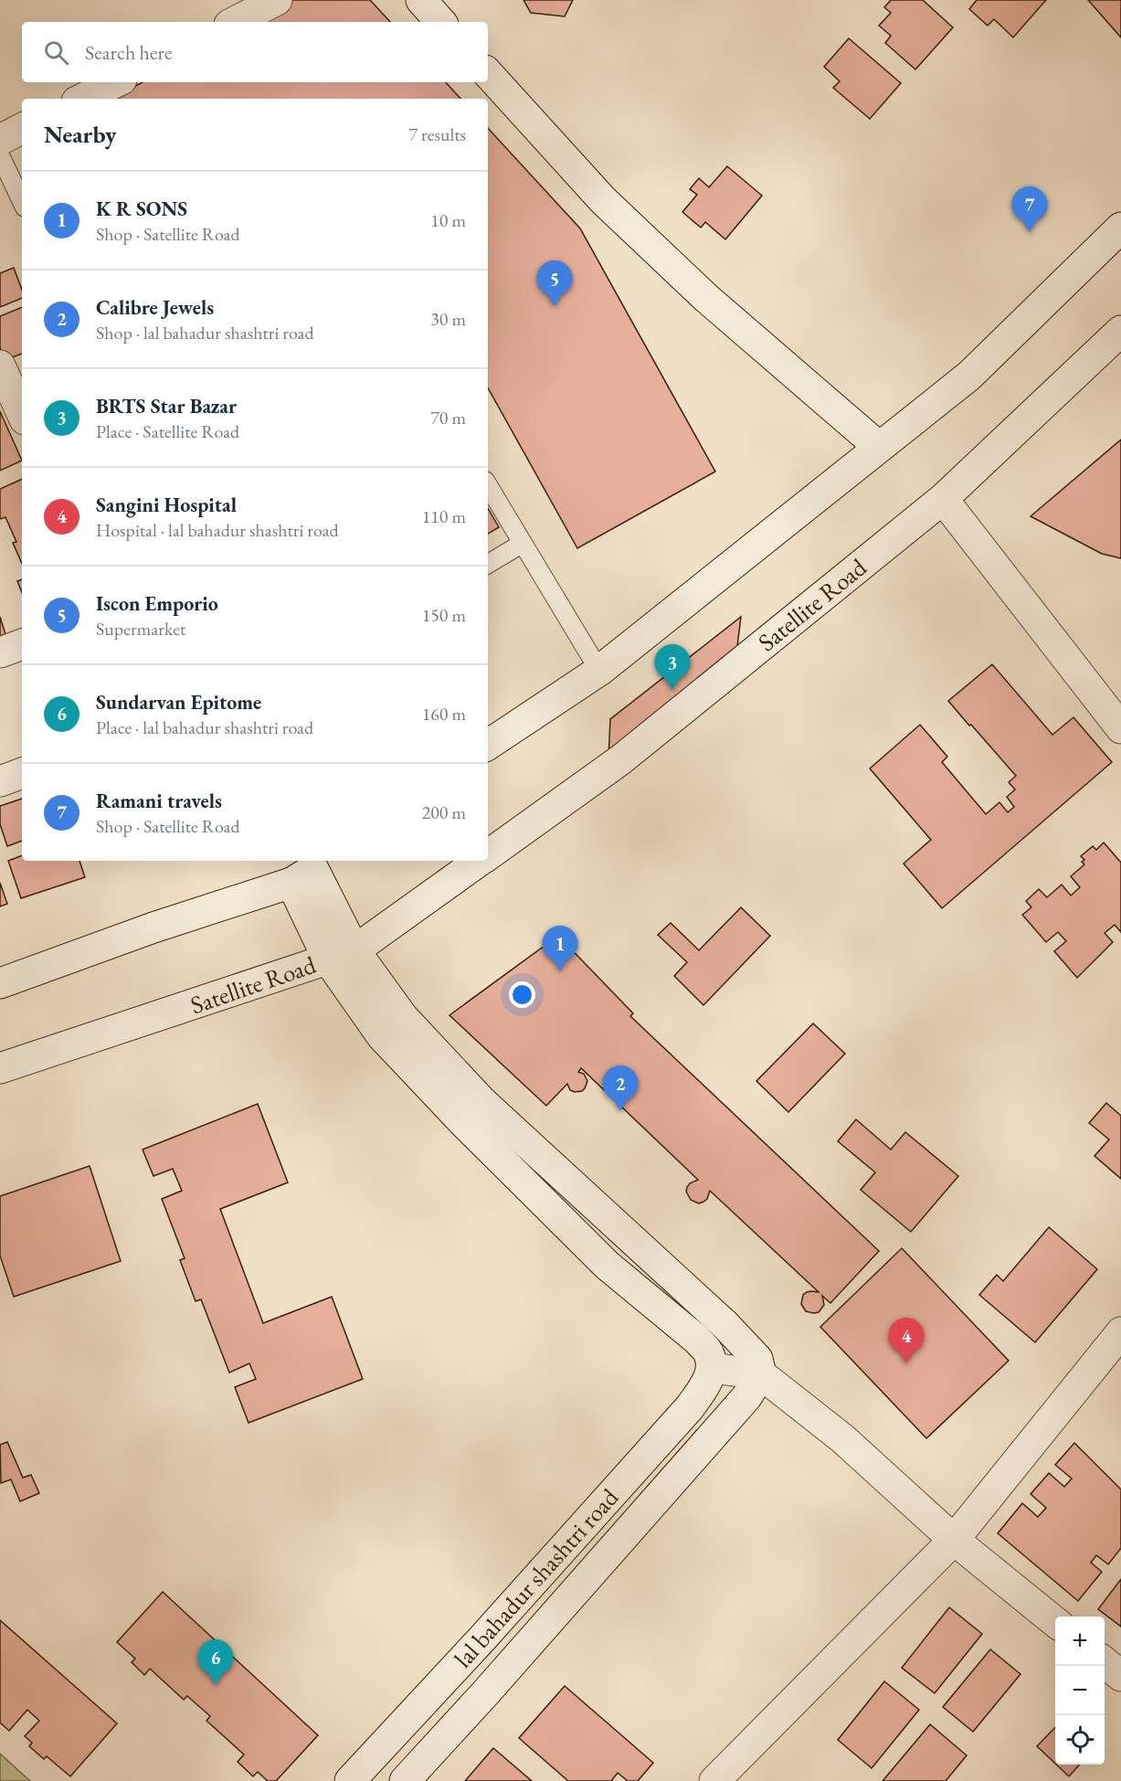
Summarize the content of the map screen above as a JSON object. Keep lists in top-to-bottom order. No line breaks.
{"streets":{"main road":["Satellite Road","lal bahadur shashtri road"]},"page":{"search":"Search here","heading":["Nearby","7 results"],"list":[{"mark":"1","name":"K R SONS","note":"Shop · Satellite Road","value":"10 m"},{"mark":"2","name":"Calibre Jewels","note":"Shop · lal bahadur shashtri road","value":"30 m"},{"mark":"3","name":"BRTS Star Bazar","note":"Place · Satellite Road","value":"70 m"},{"mark":"4","name":"Sangini Hospital","note":"Hospital · lal bahadur shashtri road","value":"110 m"},{"mark":"5","name":"Iscon Emporio","note":"Supermarket","value":"150 m"},{"mark":"6","name":"Sundarvan Epitome","note":"Place · lal bahadur shashtri road","value":"160 m"},{"mark":"7","name":"Ramani travels","note":"Shop · Satellite Road","value":"200 m"}],"pins":["7","5","3","1","2","4","6"],"map_buttons":["+","−"]}}
